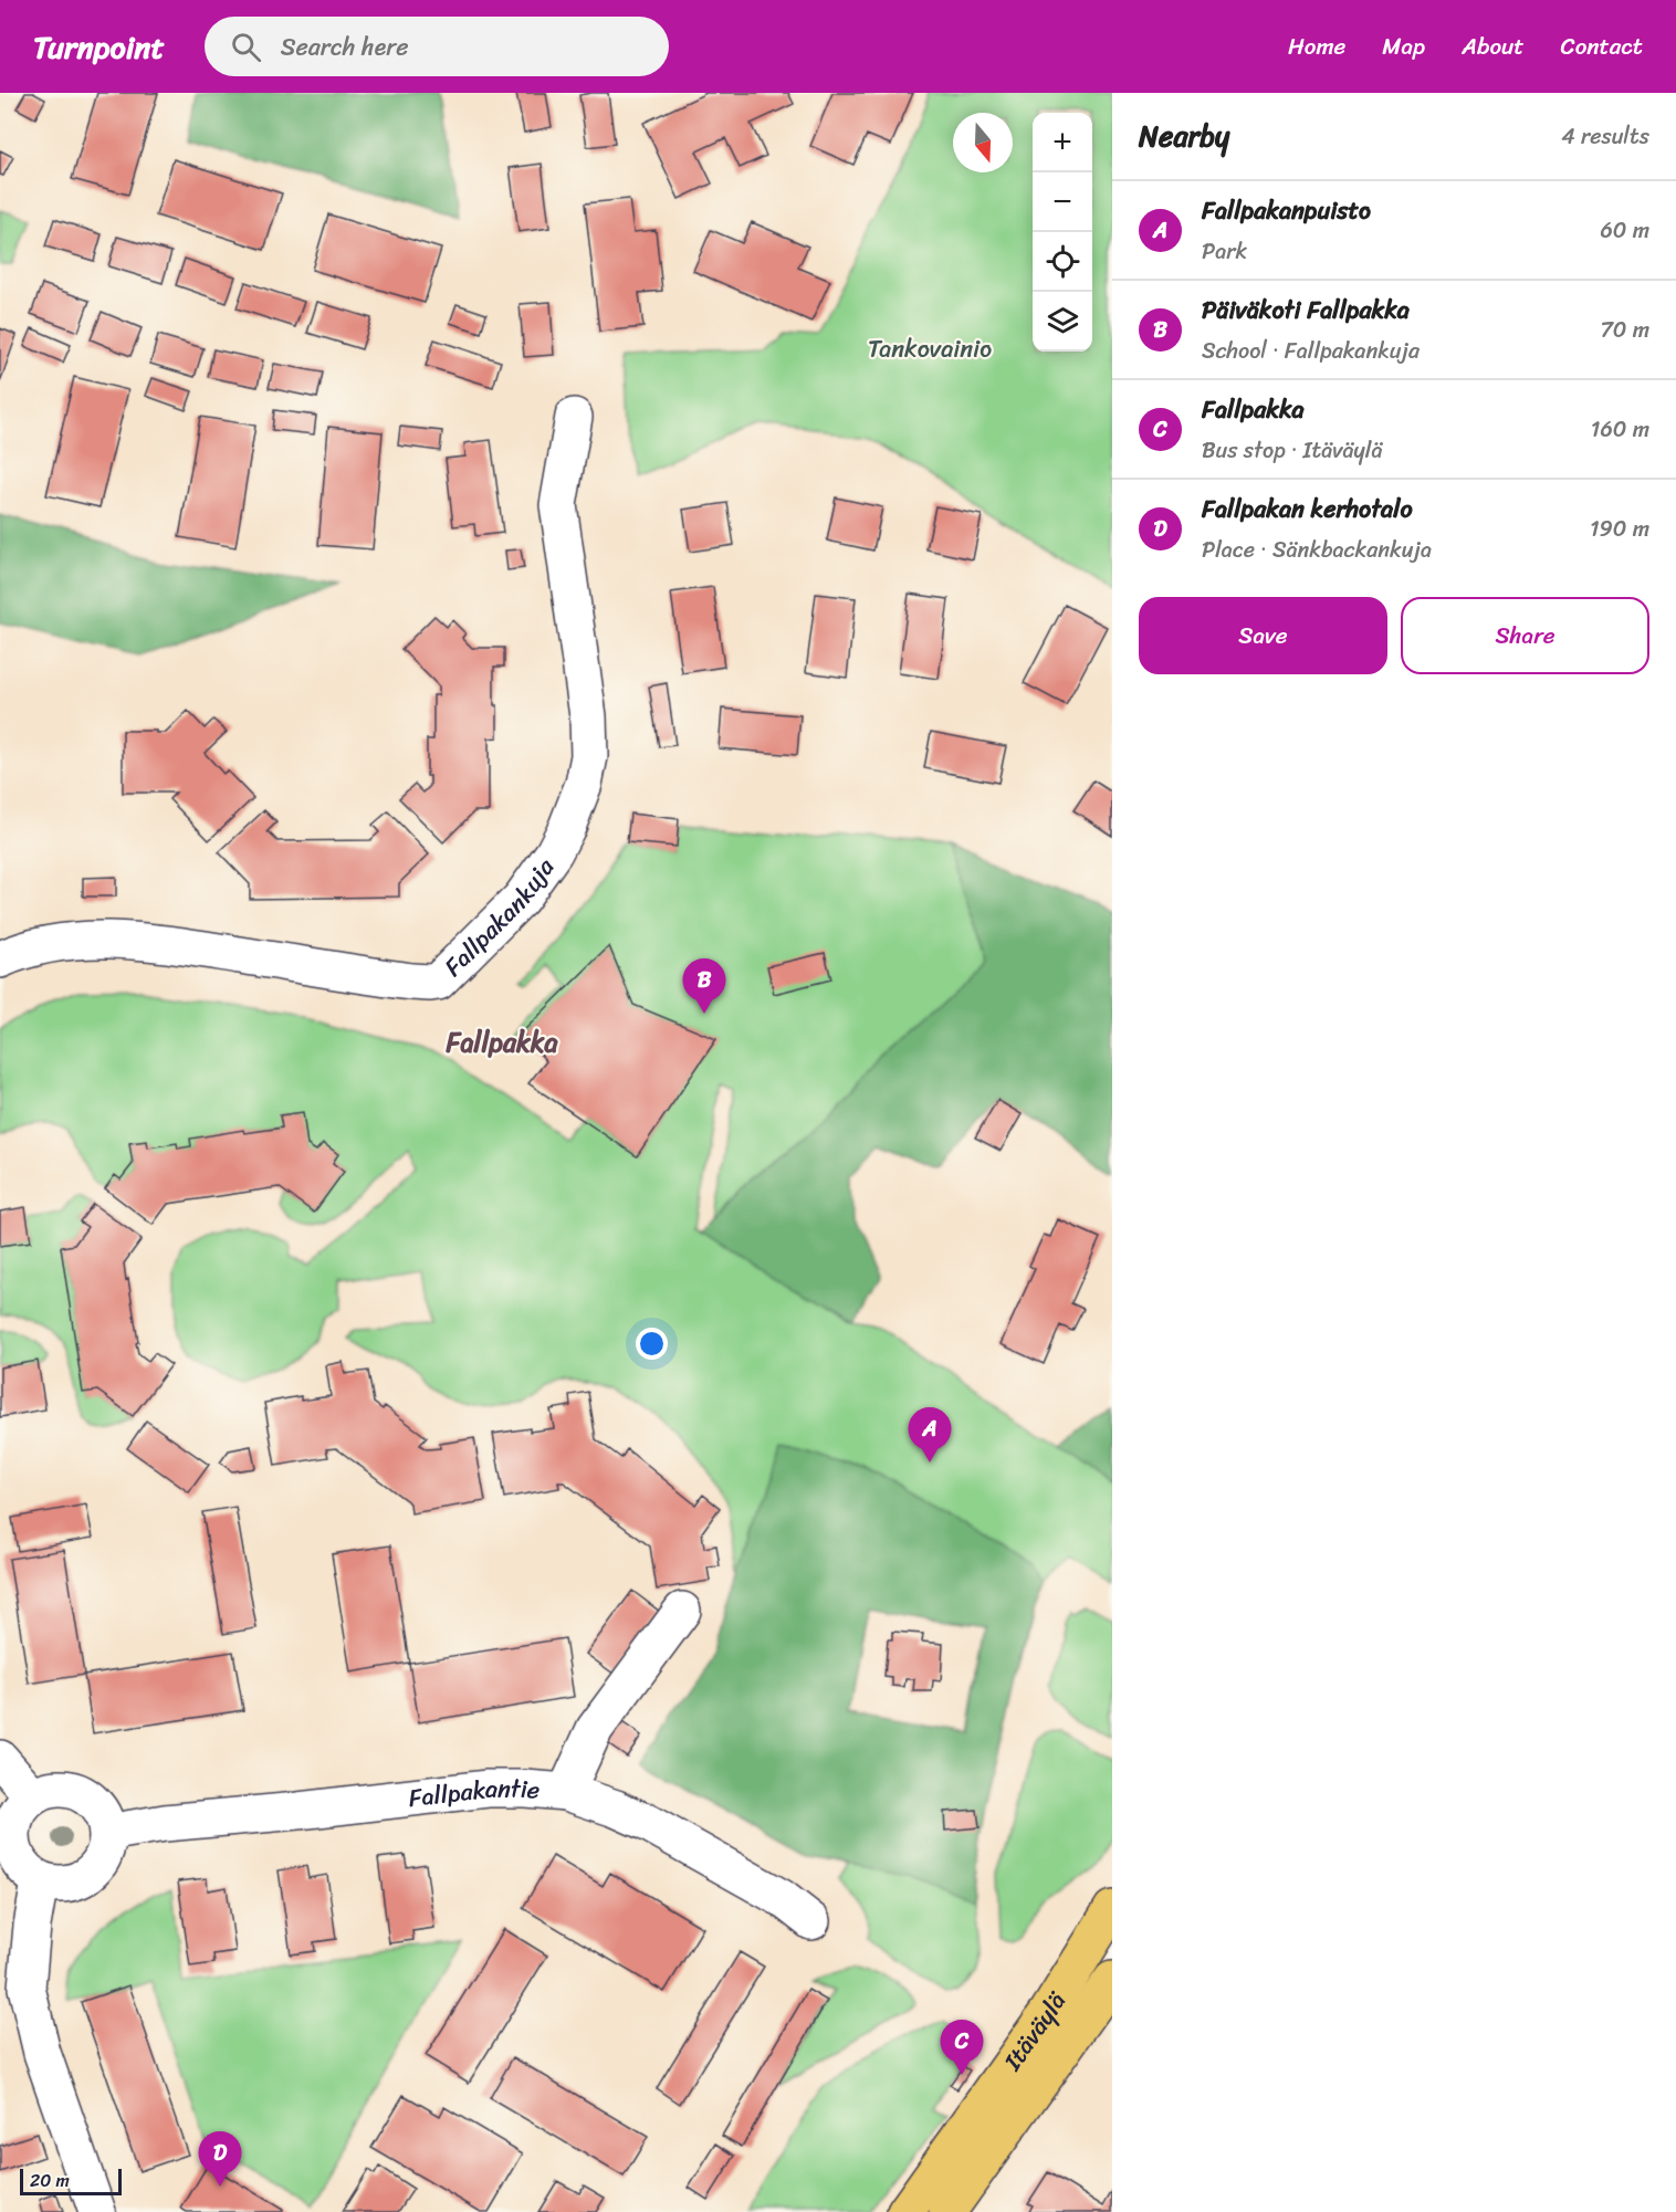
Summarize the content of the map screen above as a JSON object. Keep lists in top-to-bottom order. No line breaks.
{"streets":{"main road":["Itäväylä"],"street":["Fallpakankuja","Fallpakantie"]},"districts":["Fallpakka"],"parks":["Tankovainio"],"scale_bar":"20 m","north":"bottom","page":{"header":"Turnpoint","search":"Search here","nav":["Home","Map","About","Contact"],"heading":["Nearby","4 results"],"map_buttons":["+","−"],"list":[{"mark":"A","name":"Fallpakanpuisto","note":"Park","value":"60 m"},{"mark":"B","name":"Päiväkoti Fallpakka","note":"School · Fallpakankuja","value":"70 m"},{"mark":"C","name":"Fallpakka","note":"Bus stop · Itäväylä","value":"160 m"},{"mark":"D","name":"Fallpakan kerhotalo","note":"Place · Sänkbackankuja","value":"190 m"}],"buttons":["Save","Share"],"pins":["B","A","C","D"],"scale":"20 m"}}
